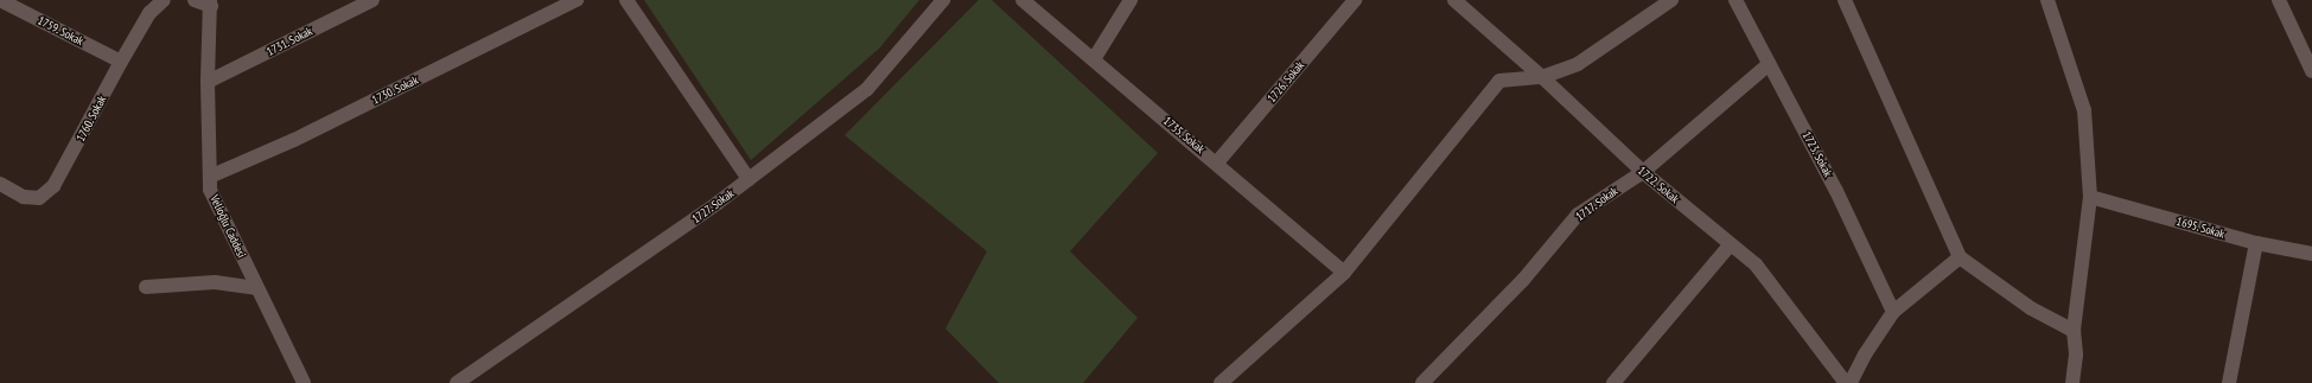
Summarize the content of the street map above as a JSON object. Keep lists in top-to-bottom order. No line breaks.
{"streets":{"street":["1759. Sokak","1731. Sokak","1726. Sokak","1730. Sokak","1760. Sokak","1735. Sokak","1723. Sokak","1722. Sokak","1717. Sokak","1727. Sokak","Velioğlu Caddesi","1695. Sokak"]},"crossings":[["1759. Sokak","1760. Sokak"],["1731. Sokak","Velioğlu Caddesi"],["1726. Sokak","1735. Sokak"],["1730. Sokak","Velioğlu Caddesi"],["1723. Sokak","1717. Sokak"],["1722. Sokak","1717. Sokak"]]}
